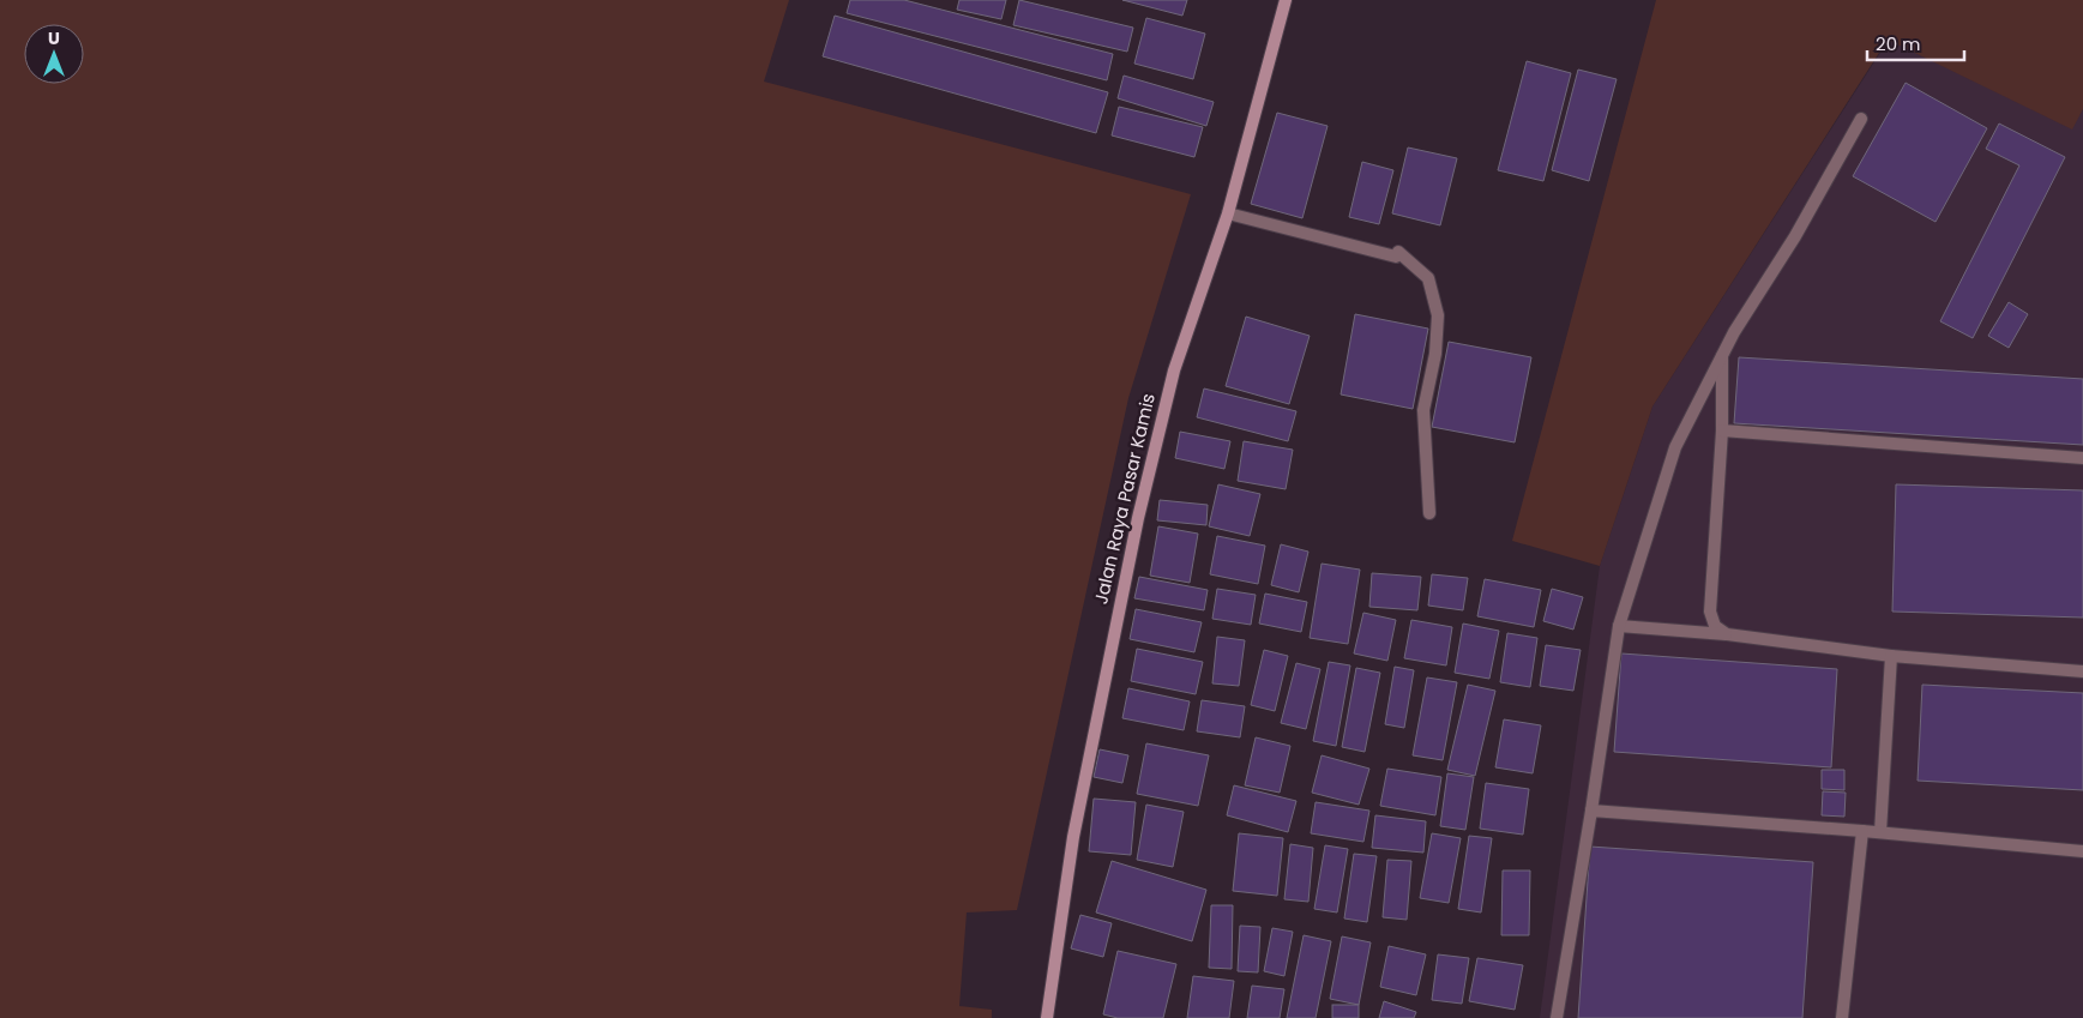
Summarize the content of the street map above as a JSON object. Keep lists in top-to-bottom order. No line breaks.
{"streets":{"main road":["Jalan Raya Pasar Kamis"]},"scale_bar":"20 m","north":"top"}
